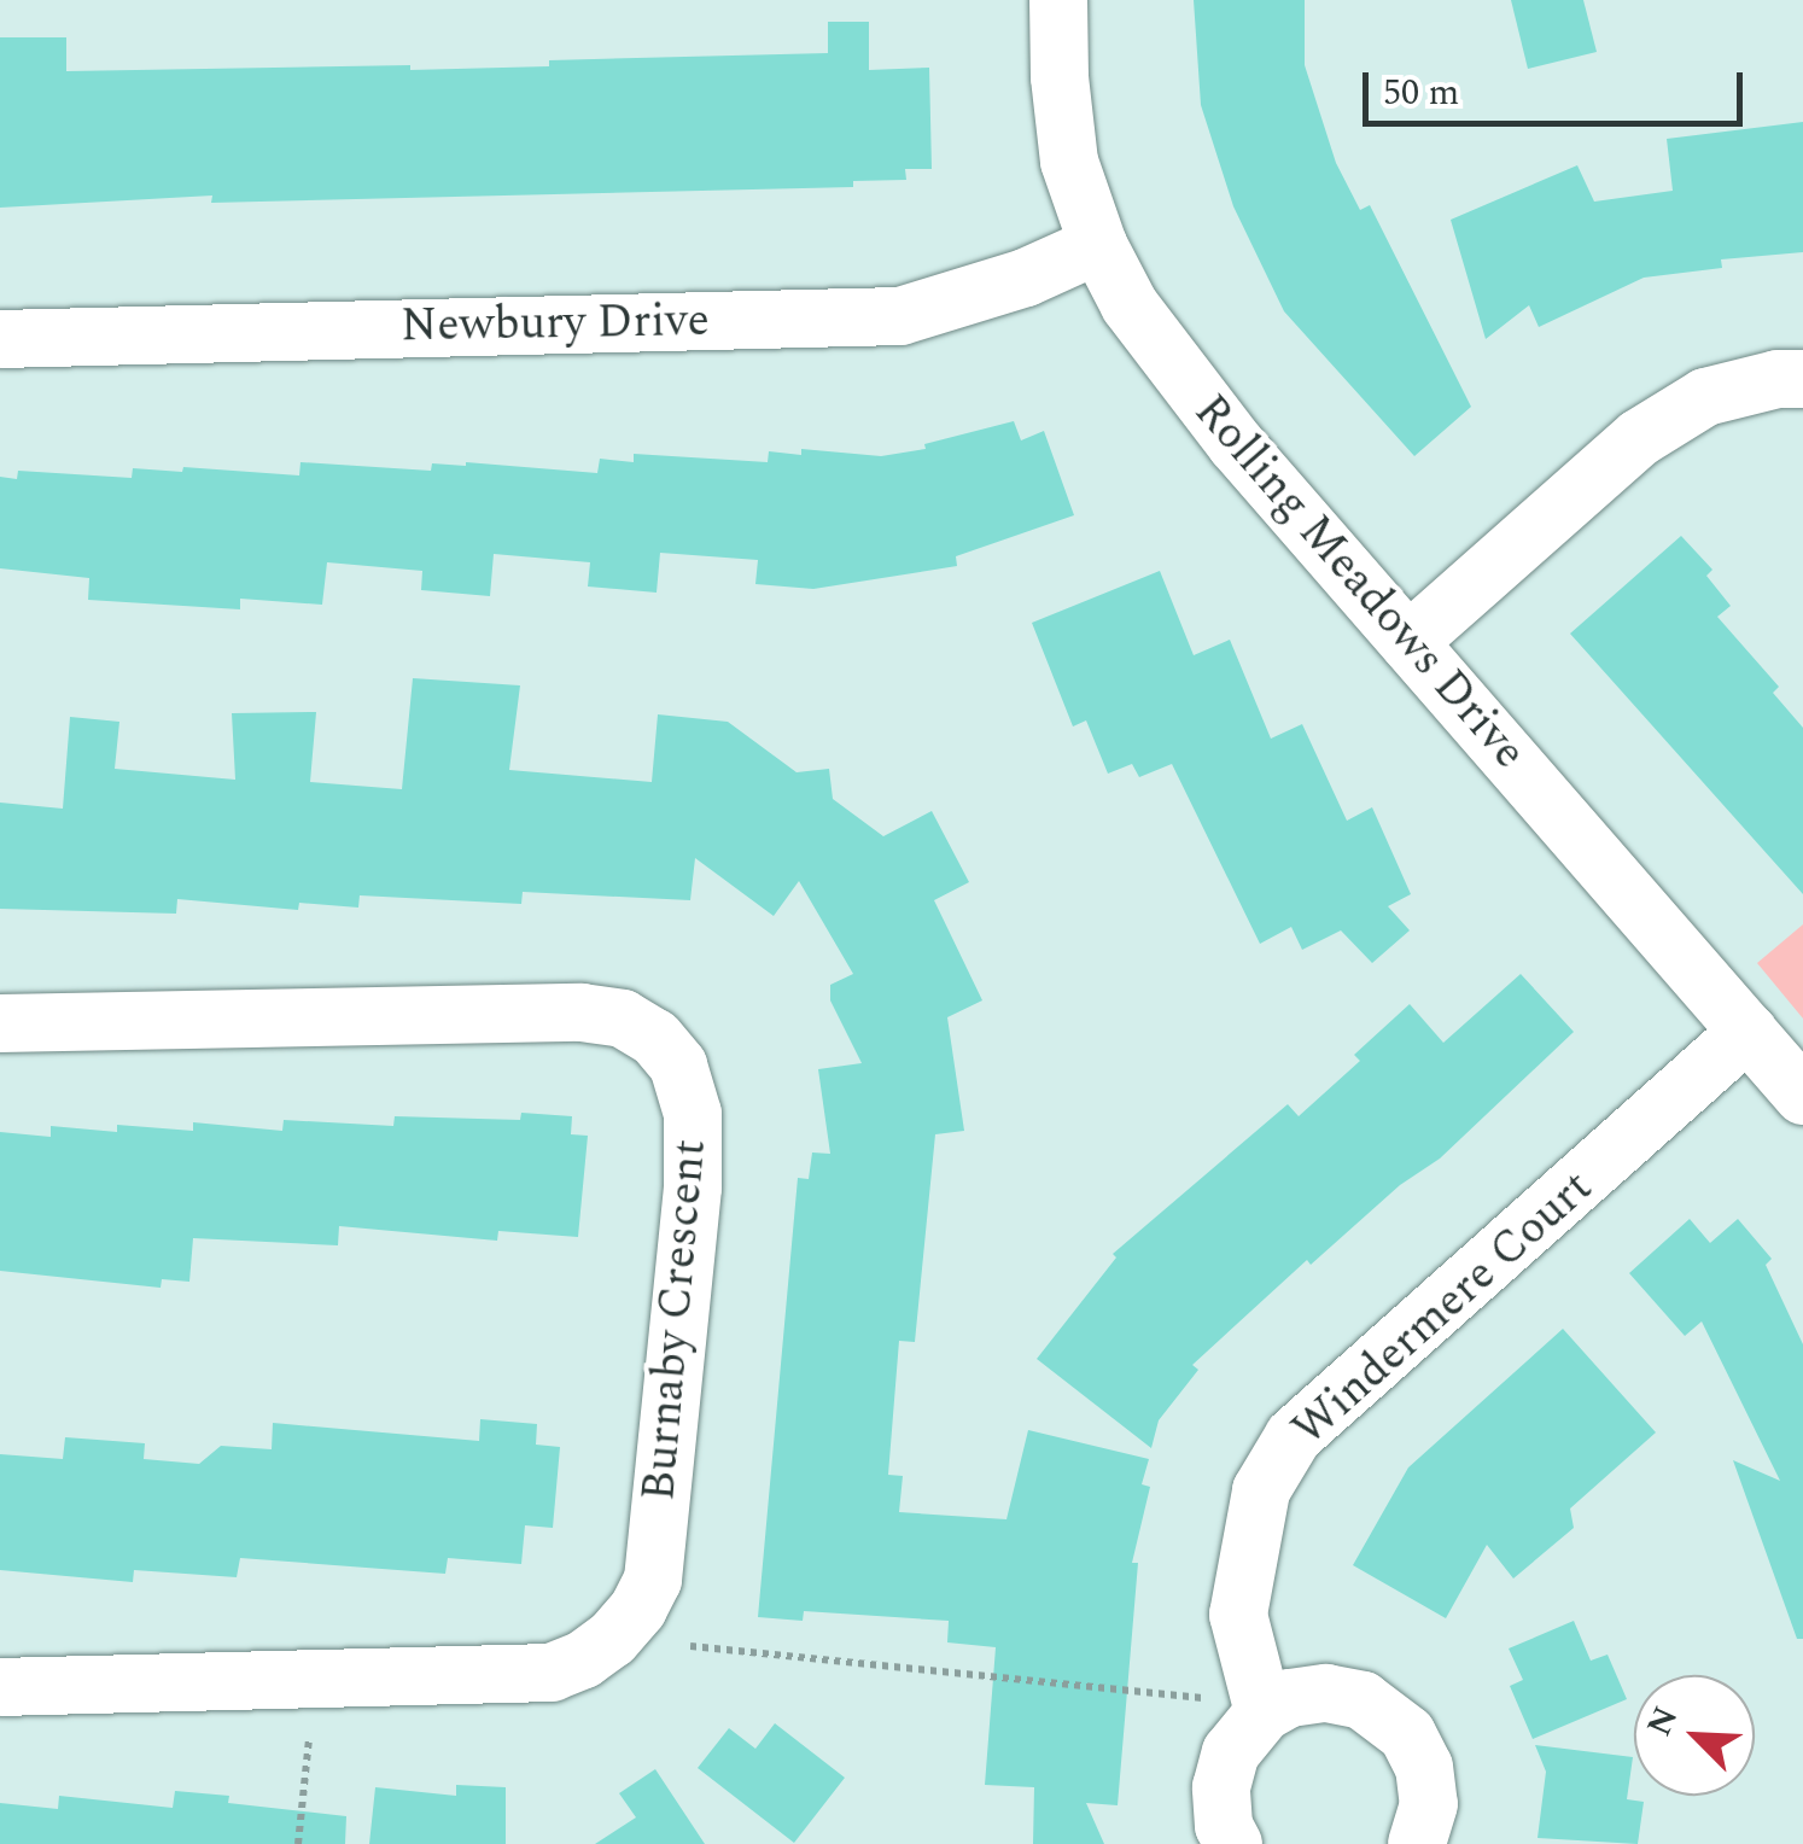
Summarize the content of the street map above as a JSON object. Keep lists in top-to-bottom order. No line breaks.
{"streets":{"street":["Newbury Drive","Rolling Meadows Drive","Windermere Court","Burnaby Crescent"]},"crossings":[["Newbury Drive","Rolling Meadows Drive"],["Rolling Meadows Drive","Windermere Court"]],"scale_bar":"50 m","north":"top left"}
